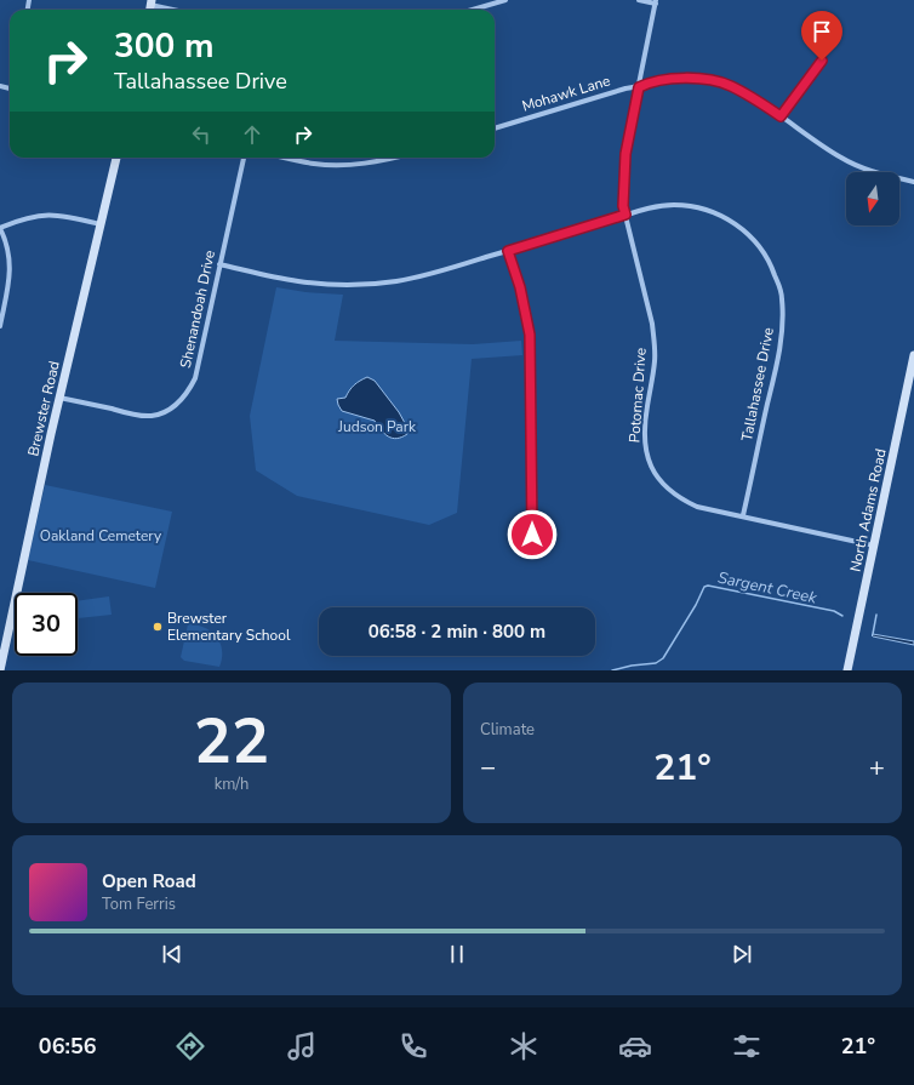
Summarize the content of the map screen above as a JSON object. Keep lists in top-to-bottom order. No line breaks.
{"streets":{"street":["Mohawk Lane","Shenandoah Drive","Tallahassee Drive","Potomac Drive","Brewster Road","North Adams Road"]},"crossings":[["Mohawk Lane","Potomac Drive"],["Shenandoah Drive","Tallahassee Drive"],["Shenandoah Drive","Brewster Road"],["Tallahassee Drive","Potomac Drive"],["Potomac Drive","North Adams Road"]],"water":["Sargent Creek"],"parks":["Judson Park","Oakland Cemetery"],"places":["Brewster Elementary School"],"north":"bottom","page":{"turn":["300 m","Tallahassee Drive"],"limit":"30","trip":"06:58 · 2 min · 800 m","tile":[["22","km/h"],"Climate"],"heat":["−","21°","+"],"song":["Open Road","Tom Ferris"],"tabs":["06:56","21°"]}}
